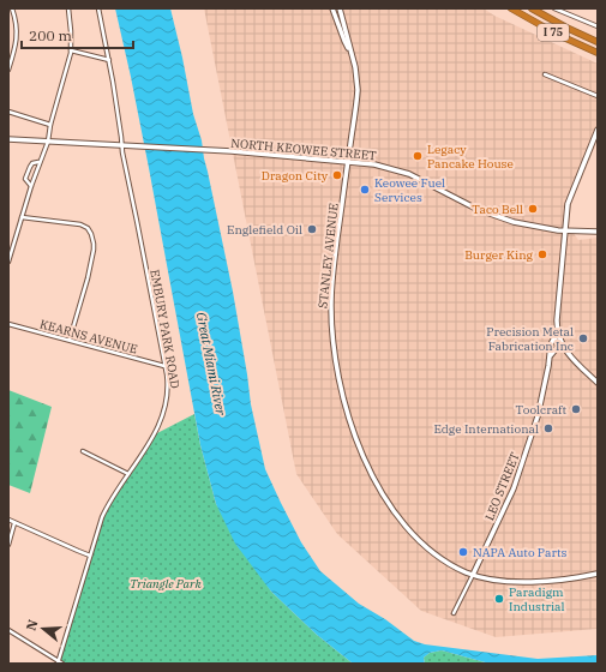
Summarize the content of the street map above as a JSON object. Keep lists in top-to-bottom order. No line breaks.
{"streets":{"highway":["I 75"],"street":["NORTH KEOWEE STREET","STANLEY AVENUE","EMBURY PARK ROAD","KEARNS AVENUE","LEO STREET"]},"crossings":[["NORTH KEOWEE STREET","STANLEY AVENUE"],["NORTH KEOWEE STREET","EMBURY PARK ROAD"],["NORTH KEOWEE STREET","LEO STREET"],["STANLEY AVENUE","LEO STREET"],["EMBURY PARK ROAD","KEARNS AVENUE"]],"water":["Great Miami River"],"parks":["Triangle Park"],"places":["Legacy Pancake House","Dragon City","Keowee Fuel Services","Taco Bell","Englefield Oil","Burger King","Precision Metal Fabrication Inc","Toolcraft","Edge International","NAPA Auto Parts","Paradigm Industrial"],"scale_bar":"200 m","north":"left"}
